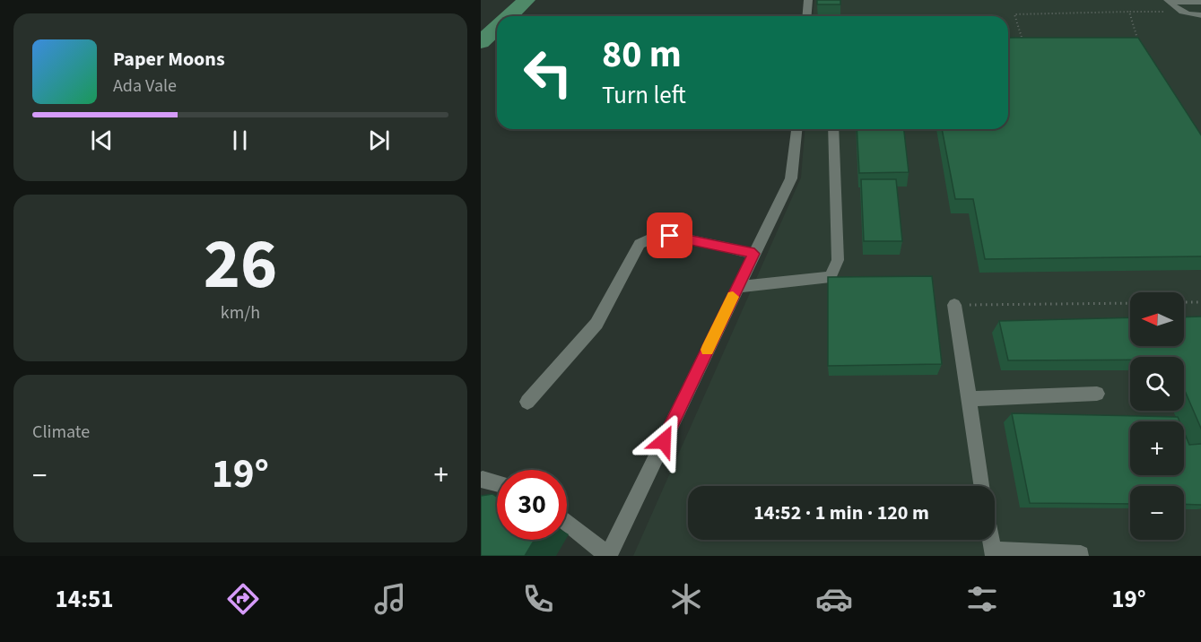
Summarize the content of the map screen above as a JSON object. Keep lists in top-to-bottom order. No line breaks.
{"north":"left","page":{"turn":["80 m","Turn left"],"song":["Paper Moons","Ada Vale"],"tile":[["26","km/h"],"Climate"],"map_buttons":["+","−"],"heat":["−","19°","+"],"limit":"30","trip":"14:52 · 1 min · 120 m","tabs":["14:51","19°"]}}
